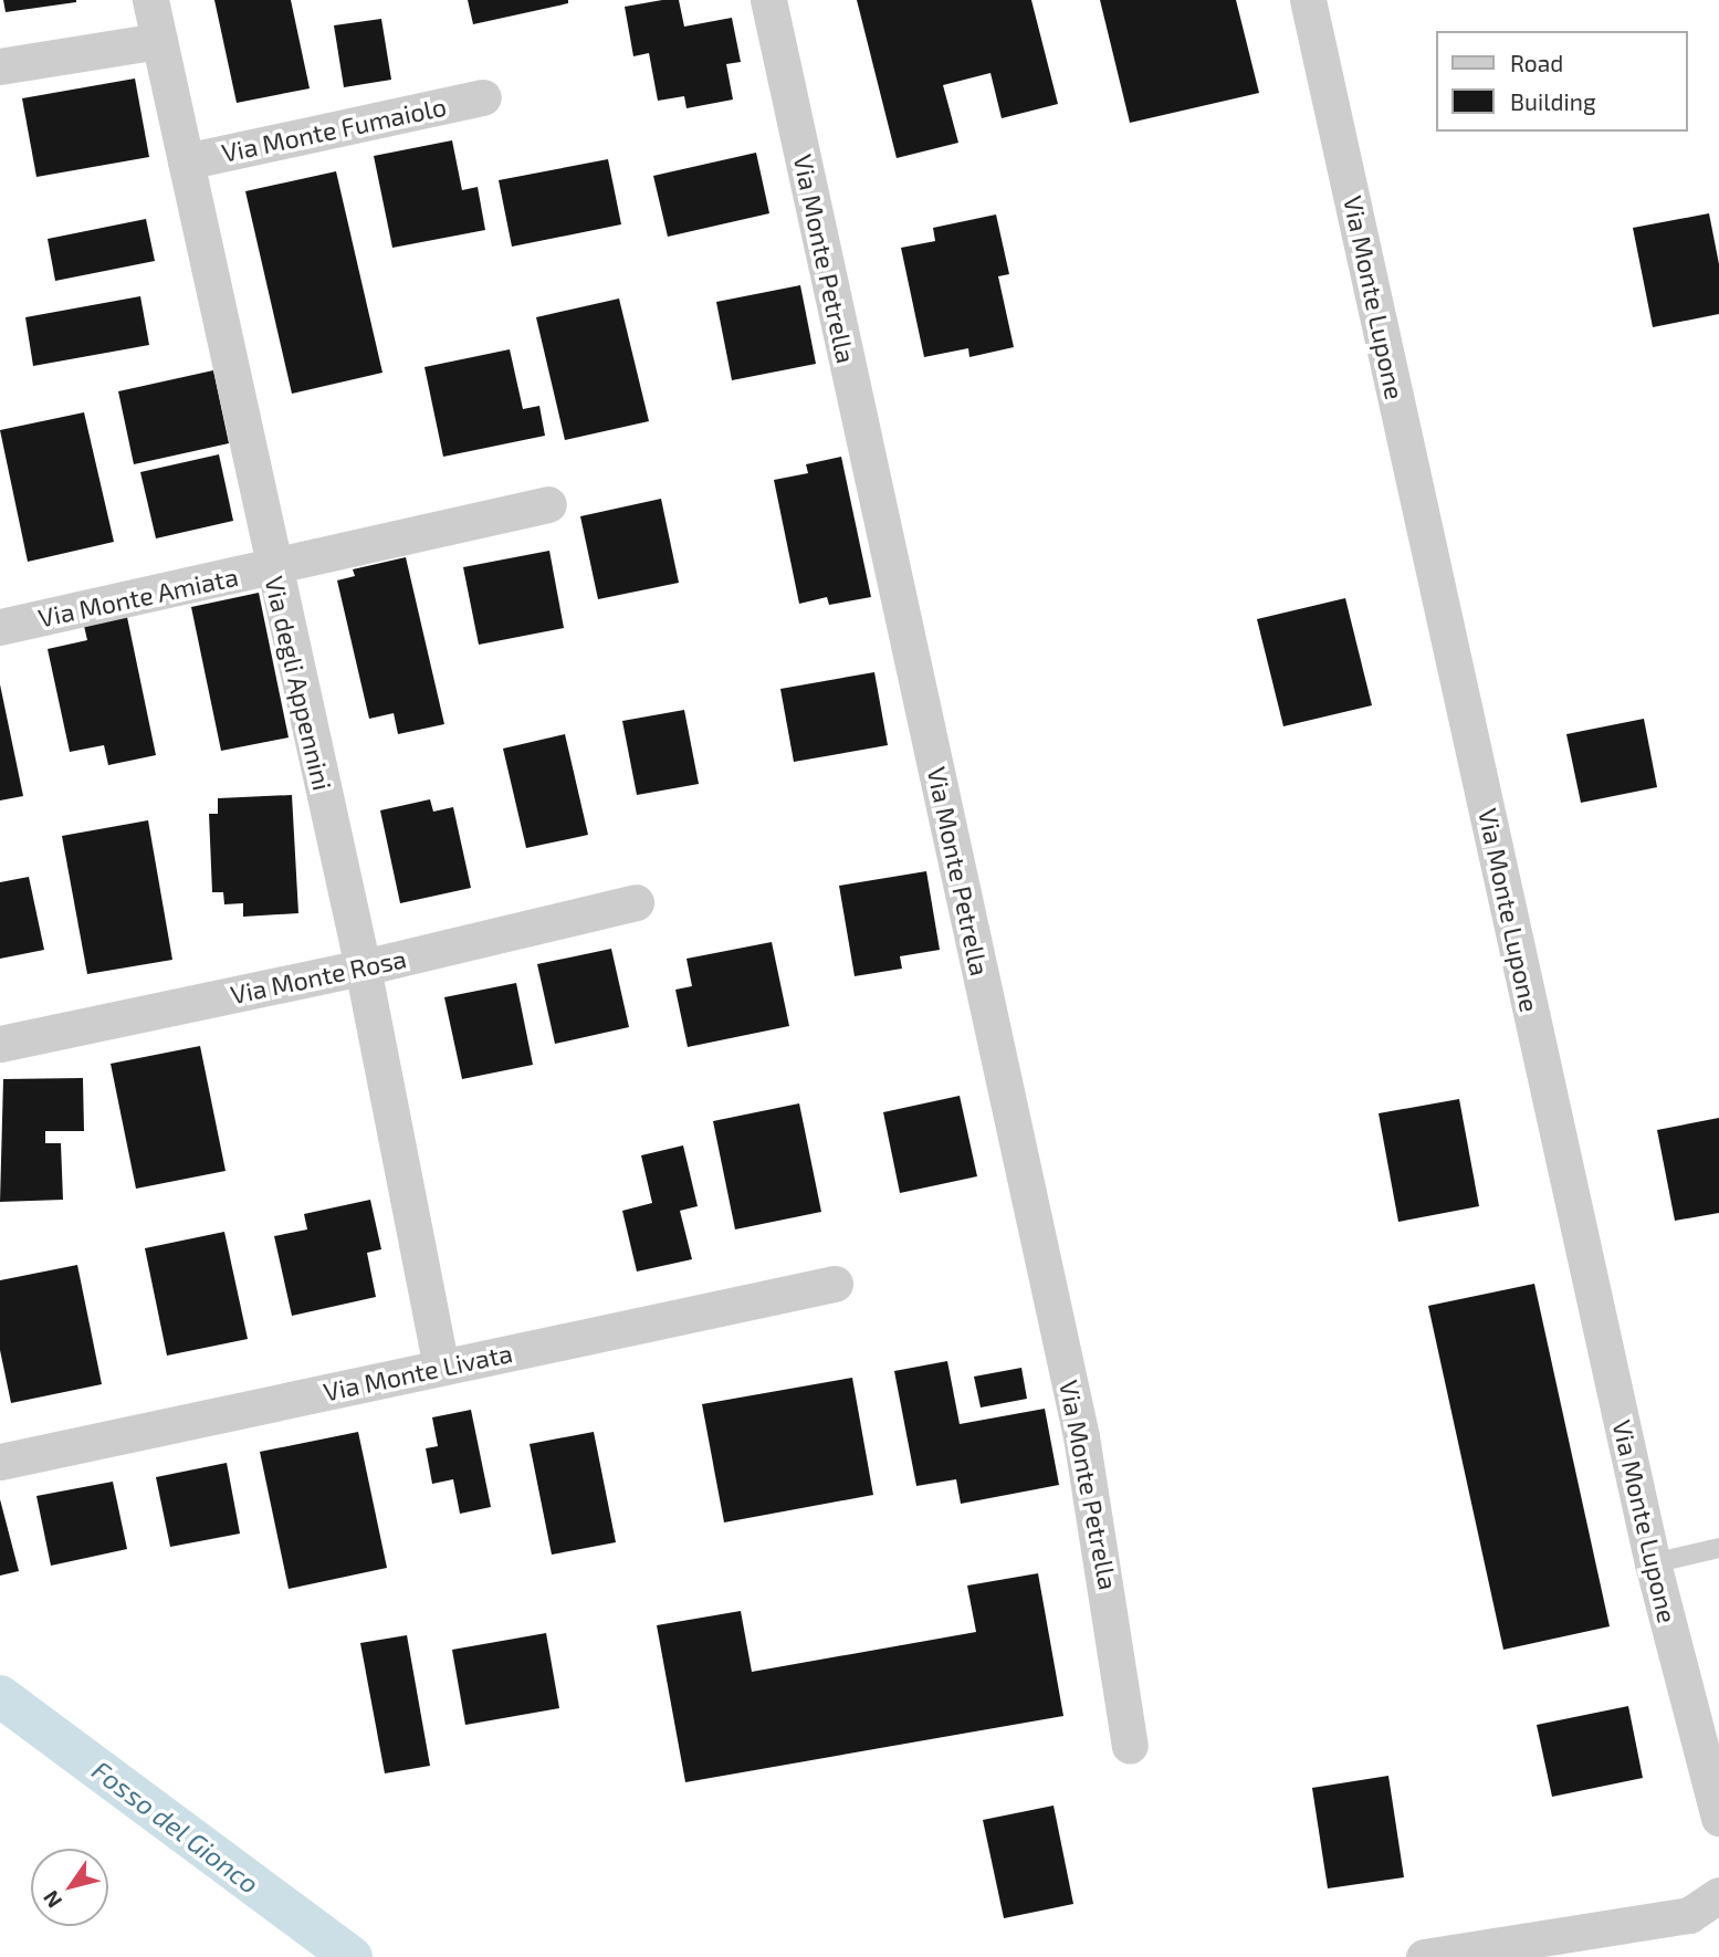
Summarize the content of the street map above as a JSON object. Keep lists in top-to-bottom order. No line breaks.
{"streets":{"street":["Via Monte Fumaiolo","Via Monte Petrella","Via Monte Lupone","Via Monte Amiata","Via degli Appennini","Via Monte Rosa","Via Monte Livata"]},"crossings":[["Via Monte Fumaiolo","Via degli Appennini"],["Via Monte Amiata","Via degli Appennini"],["Via degli Appennini","Via Monte Rosa"],["Via degli Appennini","Via Monte Livata"]],"water":["Fosso del Gionco"],"legend":["Road","Building"],"north":"bottom left"}
